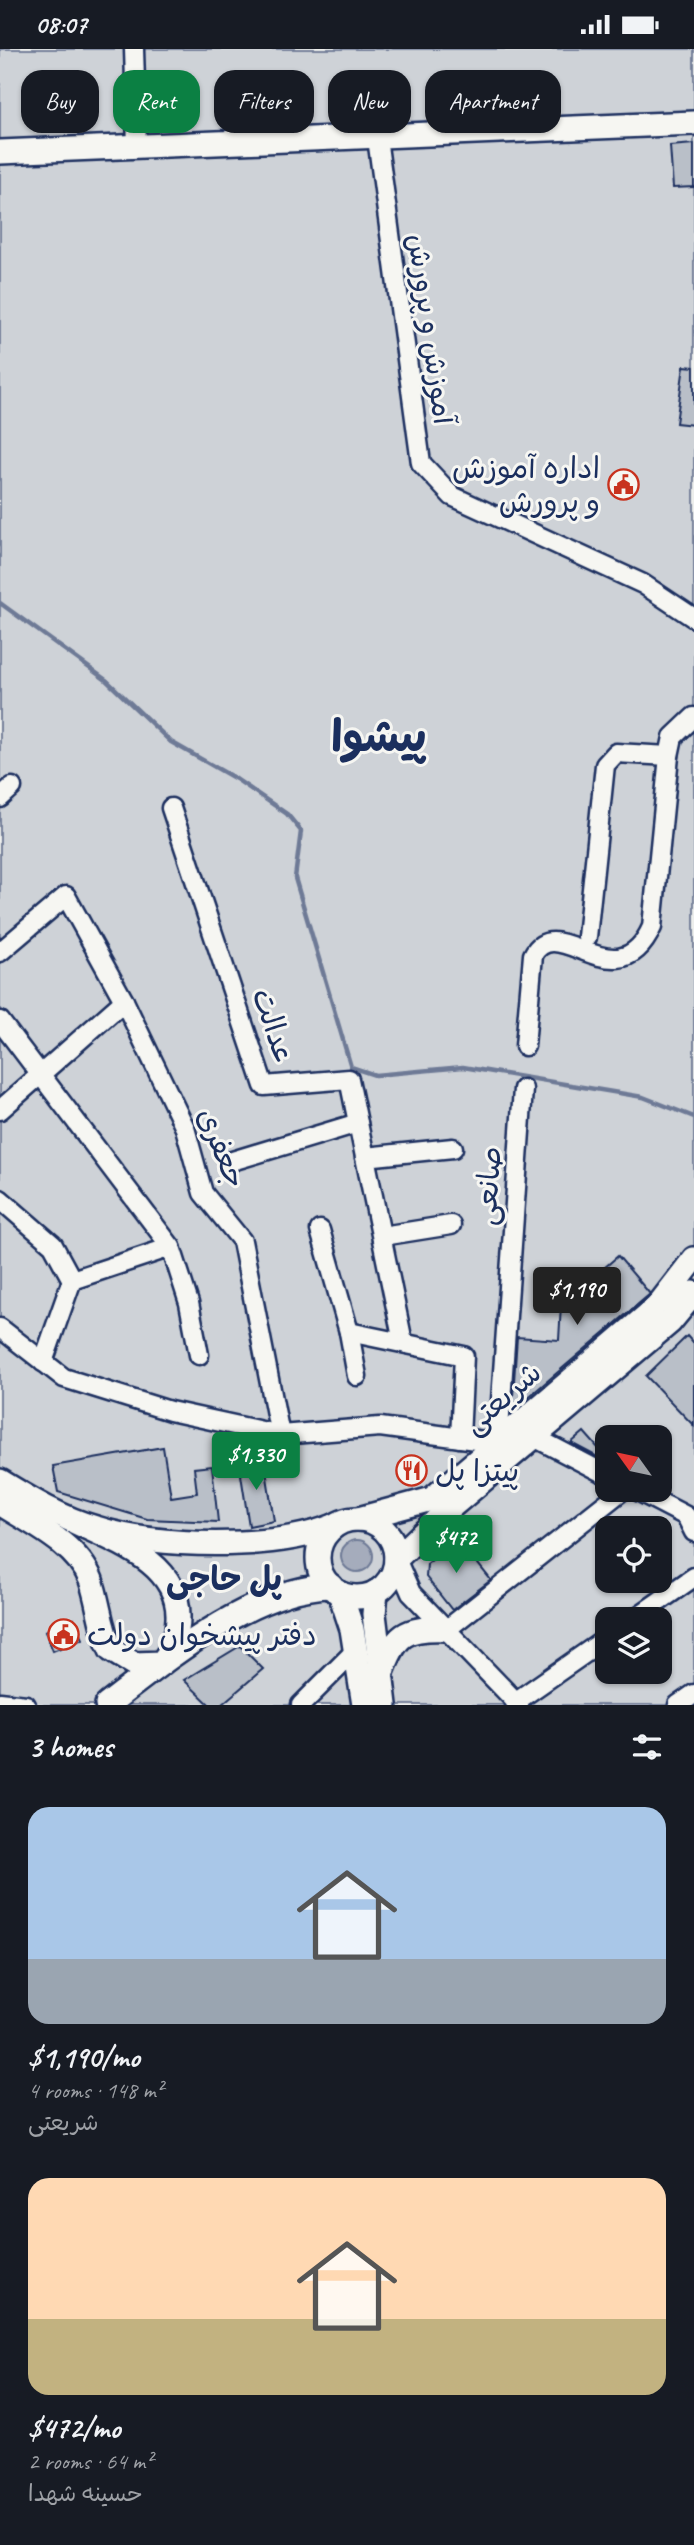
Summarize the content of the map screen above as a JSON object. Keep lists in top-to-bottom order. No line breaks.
{"streets":{"main road":["شریعتی"],"street":["آموزش و پرورش","عدالت","جعفری","صانعی"]},"crossings":[["صانعی","شریعتی"]],"districts":["پیشوا","پل حاجی"],"places":{"public building":["اداره آموزش و پرورش","دفتر پیشخوان دولت"],"restaurant":["پیتزا پل"]},"north":"top left","page":{"status":"08:07","chip":["Buy","Rent","Filters","New","Apartment"],"price":["$1,190","$1,330","$472"],"heading":"3 homes","list":[{"name":"$1,190/mo","note":"4 rooms · 148 m² · شریعتی"},{"name":"$472/mo","note":"2 rooms · 64 m² · حسینه شهدا"}]}}
